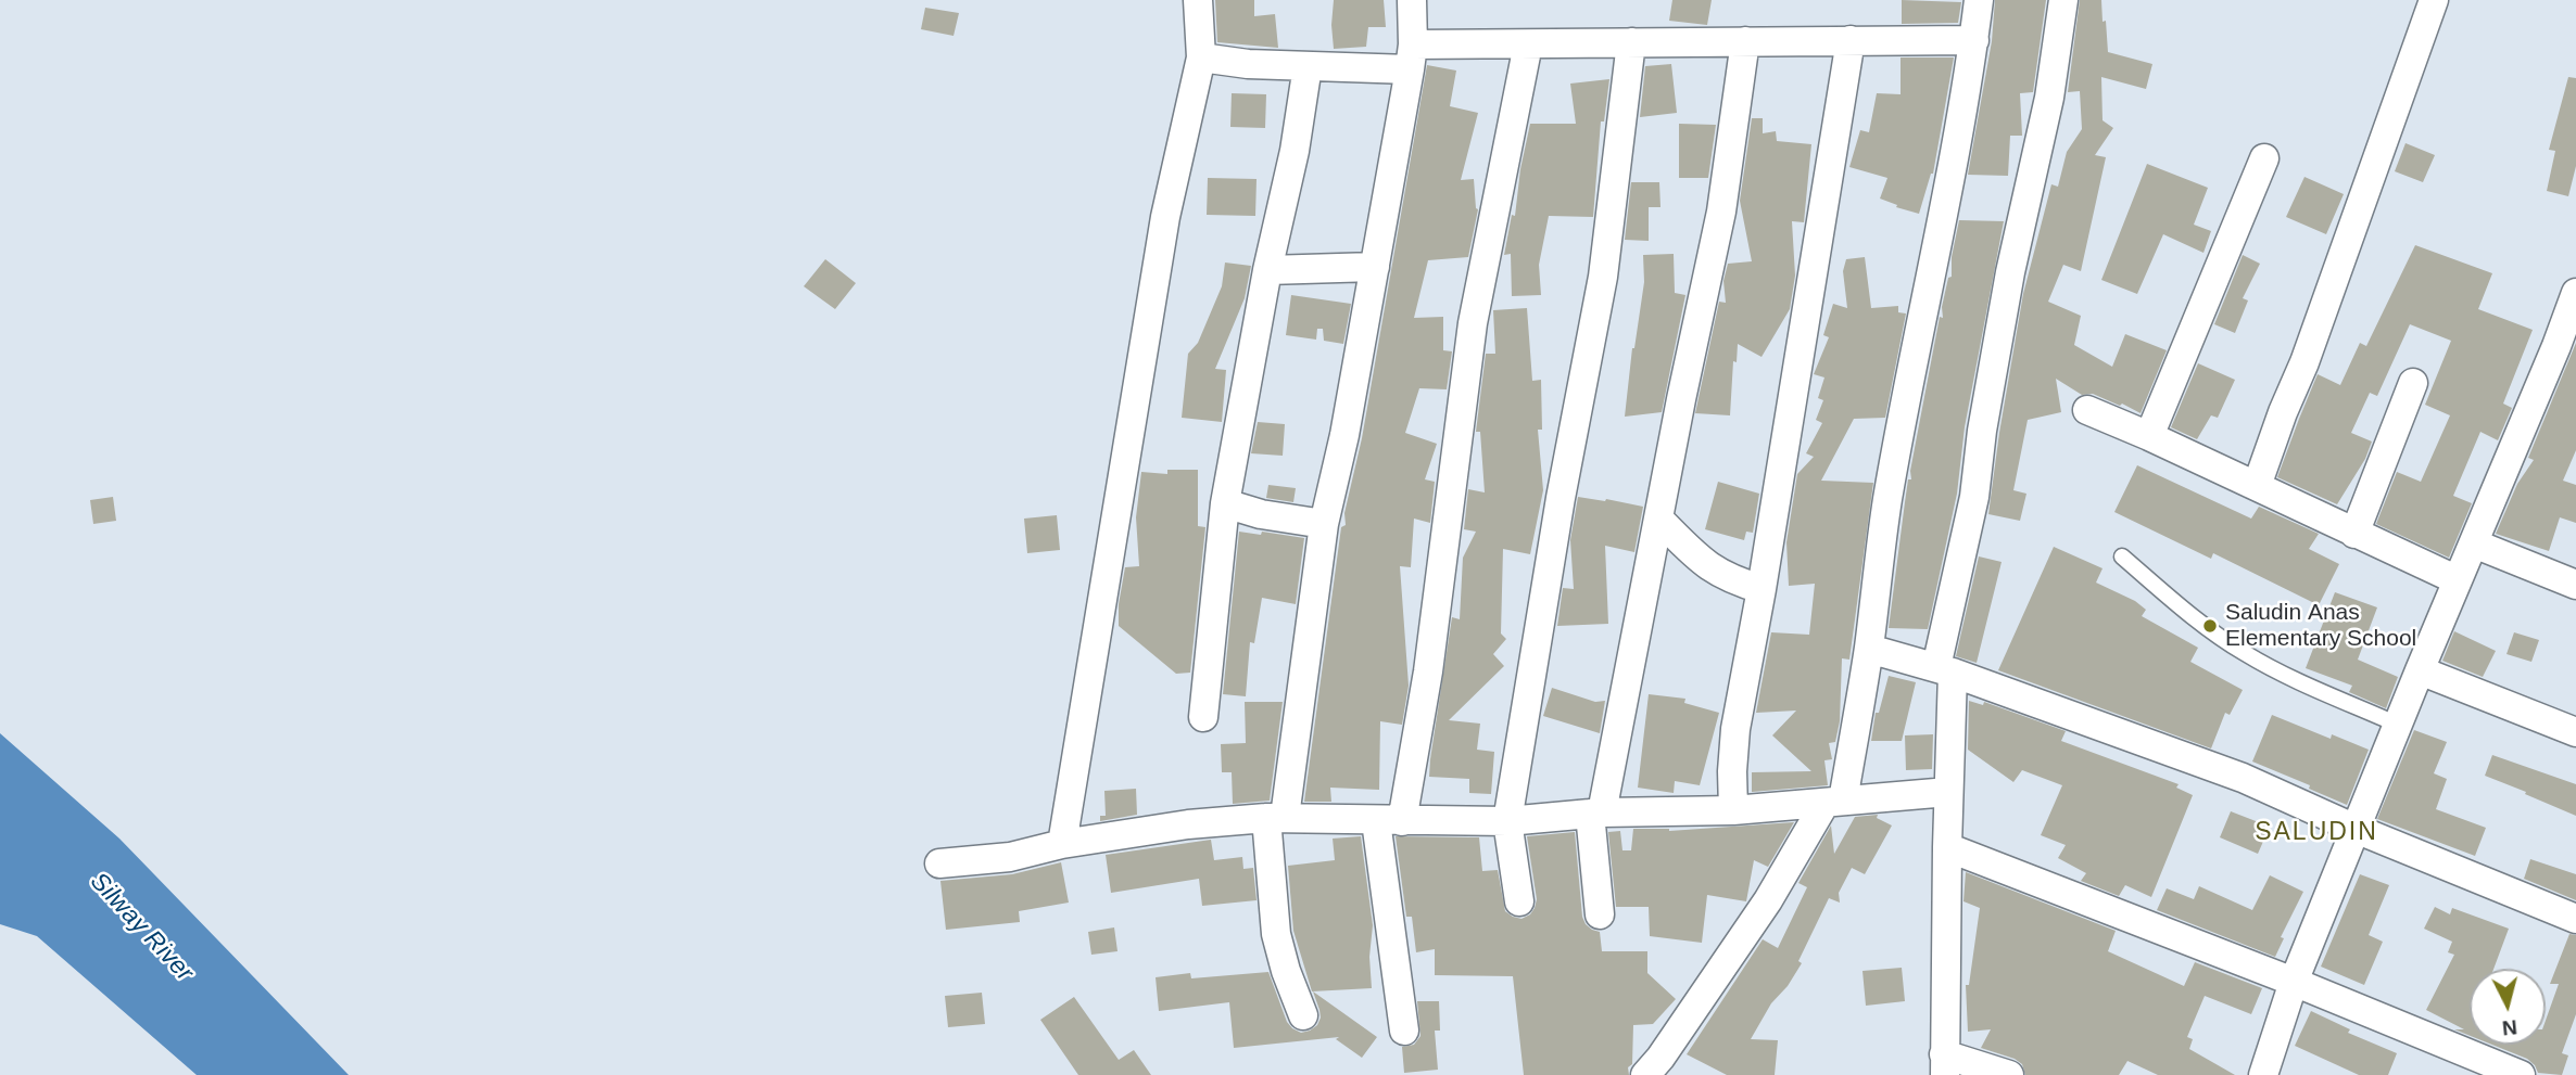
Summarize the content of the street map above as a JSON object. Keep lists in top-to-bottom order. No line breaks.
{"districts":["SALUDIN"],"water":["Silway River"],"places":["Saludin Anas Elementary School"],"north":"bottom"}
